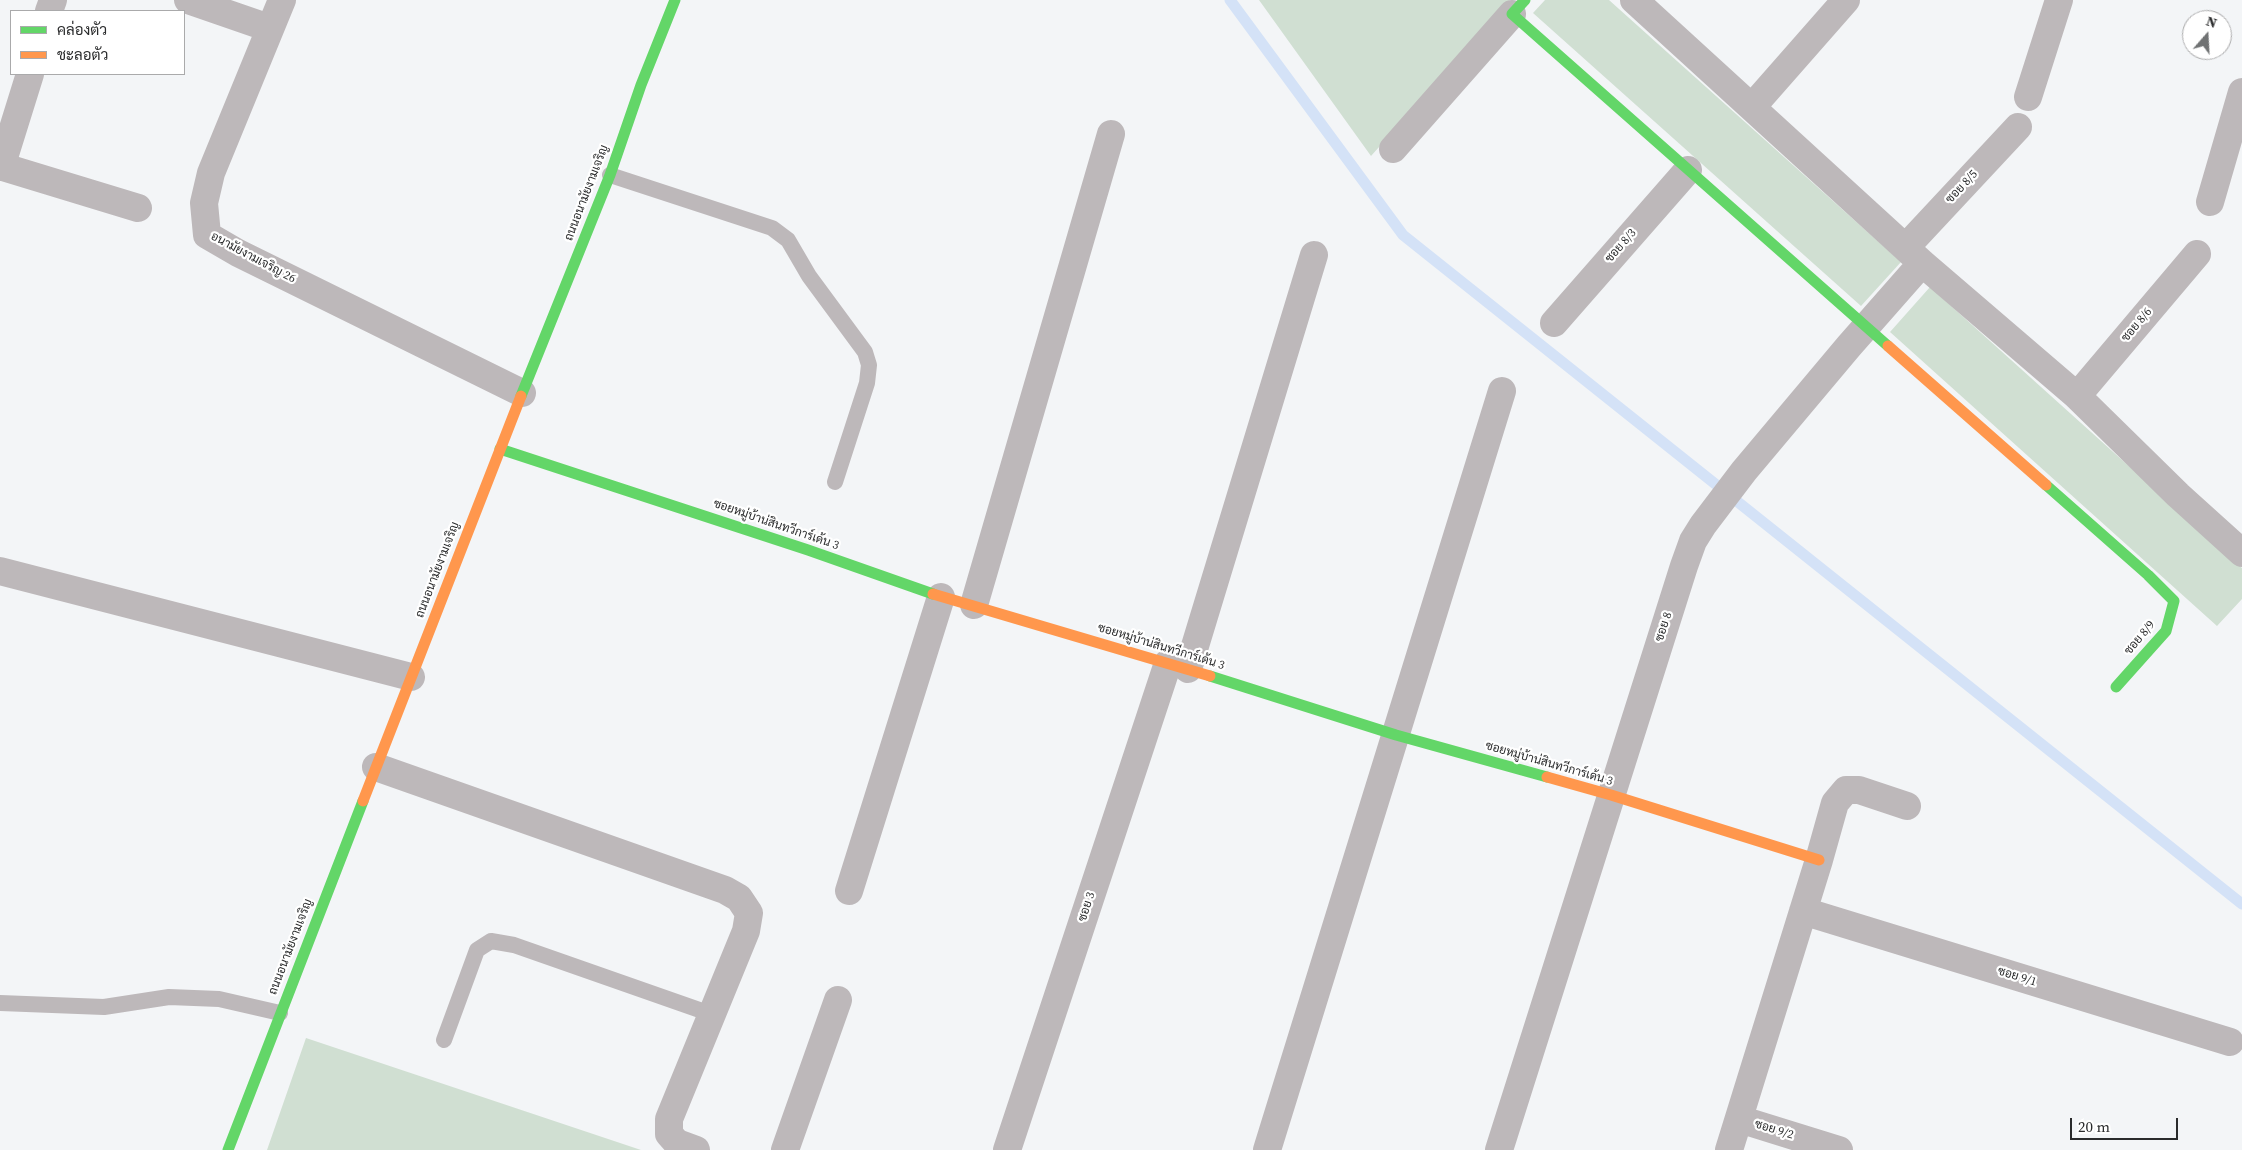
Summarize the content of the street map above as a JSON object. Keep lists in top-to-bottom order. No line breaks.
{"streets":{"street":["ซอย 8/5","ถนนอนามัยงามเจริญ","ซอย 8/3","อนามัยงามเจริญ 26","ซอย 8/6","ซอยหมู่บ้าน่สินทวีการ์เด้น 3","ซอย 8","ซอย 8/9","ซอย 3","ซอย 9/1","ซอย 9/2"]},"crossings":[["ซอย 8/5","ซอย 8"],["ซอย 8/5","ซอย 8/9"],["ถนนอนามัยงามเจริญ","อนามัยงามเจริญ 26"],["ถนนอนามัยงามเจริญ","ซอยหมู่บ้าน่สินทวีการ์เด้น 3"],["ซอยหมู่บ้าน่สินทวีการ์เด้น 3","ซอย 8"],["ซอยหมู่บ้าน่สินทวีการ์เด้น 3","ซอย 3"],["ซอย 8","ซอย 8/9"]],"legend":["คล่องตัว","ชะลอตัว"],"scale_bar":"20 m","north":"top"}
